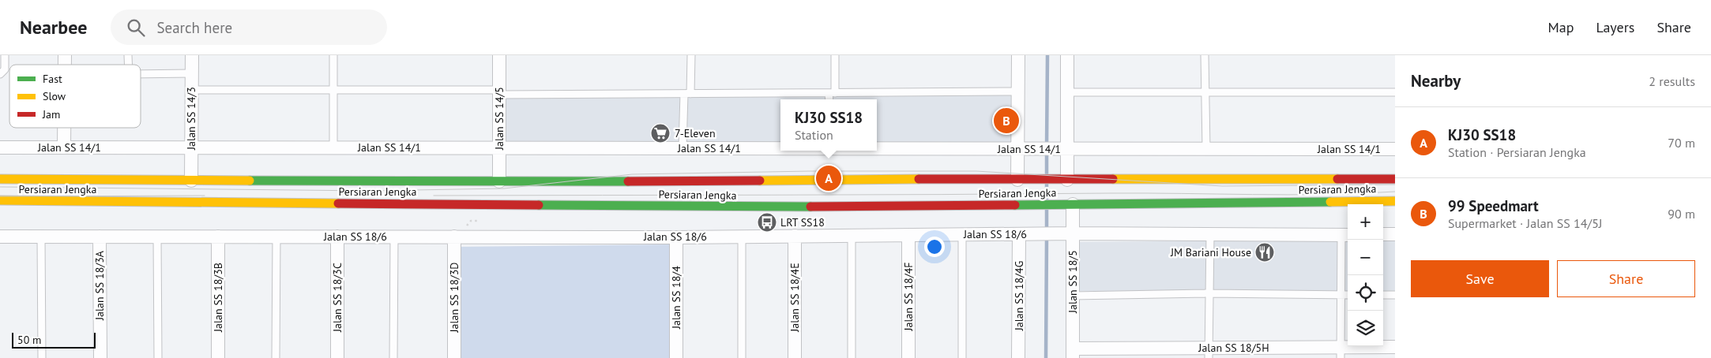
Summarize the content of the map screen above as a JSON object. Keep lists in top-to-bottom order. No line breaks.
{"streets":{"main road":["Persiaran Jengka"],"street":["Jalan SS 14/3","Jalan SS 14/5","Jalan SS 14/1","Jalan SS 18/6","Jalan SS 18/5","Jalan SS 18/3A","Jalan SS 18/4G","Jalan SS 18/4F","Jalan SS 18/3B","Jalan SS 18/3C","Jalan SS 18/3D","Jalan SS 18/4","Jalan SS 18/4E","Jalan SS 18/5H"]},"crossings":[["Jalan SS 14/3","Jalan SS 14/1"],["Jalan SS 14/3","Persiaran Jengka"],["Jalan SS 14/5","Jalan SS 14/1"],["Jalan SS 14/5","Persiaran Jengka"],["Persiaran Jengka","Jalan SS 18/5"],["Jalan SS 18/6","Jalan SS 18/5"],["Jalan SS 18/6","Jalan SS 18/3A"],["Jalan SS 18/6","Jalan SS 18/4G"],["Jalan SS 18/6","Jalan SS 18/4F"],["Jalan SS 18/6","Jalan SS 18/3B"],["Jalan SS 18/6","Jalan SS 18/3C"],["Jalan SS 18/6","Jalan SS 18/3D"],["Jalan SS 18/6","Jalan SS 18/4"],["Jalan SS 18/6","Jalan SS 18/4E"],["Jalan SS 18/5","Jalan SS 18/5H"]],"places":{"supermarket":["7-Eleven"],"bus stop":["LRT SS18"],"restaurant":["JM Bariani House"]},"legend":["Fast","Slow","Jam"],"scale_bar":"50 m","page":{"header":"Nearbee","search":"Search here","nav":["Map","Layers","Share"],"heading":["Nearby","2 results"],"popup":["KJ30 SS18","Station"],"pins":["B","A"],"list":[{"mark":"A","name":"KJ30 SS18","note":"Station · Persiaran Jengka","value":"70 m"},{"mark":"B","name":"99 Speedmart","note":"Supermarket · Jalan SS 14/5J","value":"90 m"}],"map_buttons":["+","−"],"buttons":["Save","Share"],"scale":"50 m"}}
